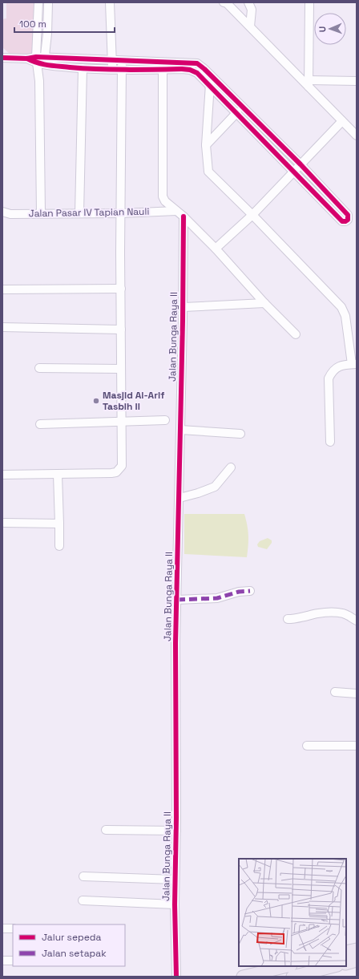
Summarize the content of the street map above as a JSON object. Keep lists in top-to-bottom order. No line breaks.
{"streets":{"street":["Jalan Pasar IV Tapian Nauli","Jalan Bunga Raya II"]},"places":["Masjid Al-Arif Tasbih II"],"legend":["Jalur sepeda","Jalan setapak"],"scale_bar":"100 m","north":"left"}
